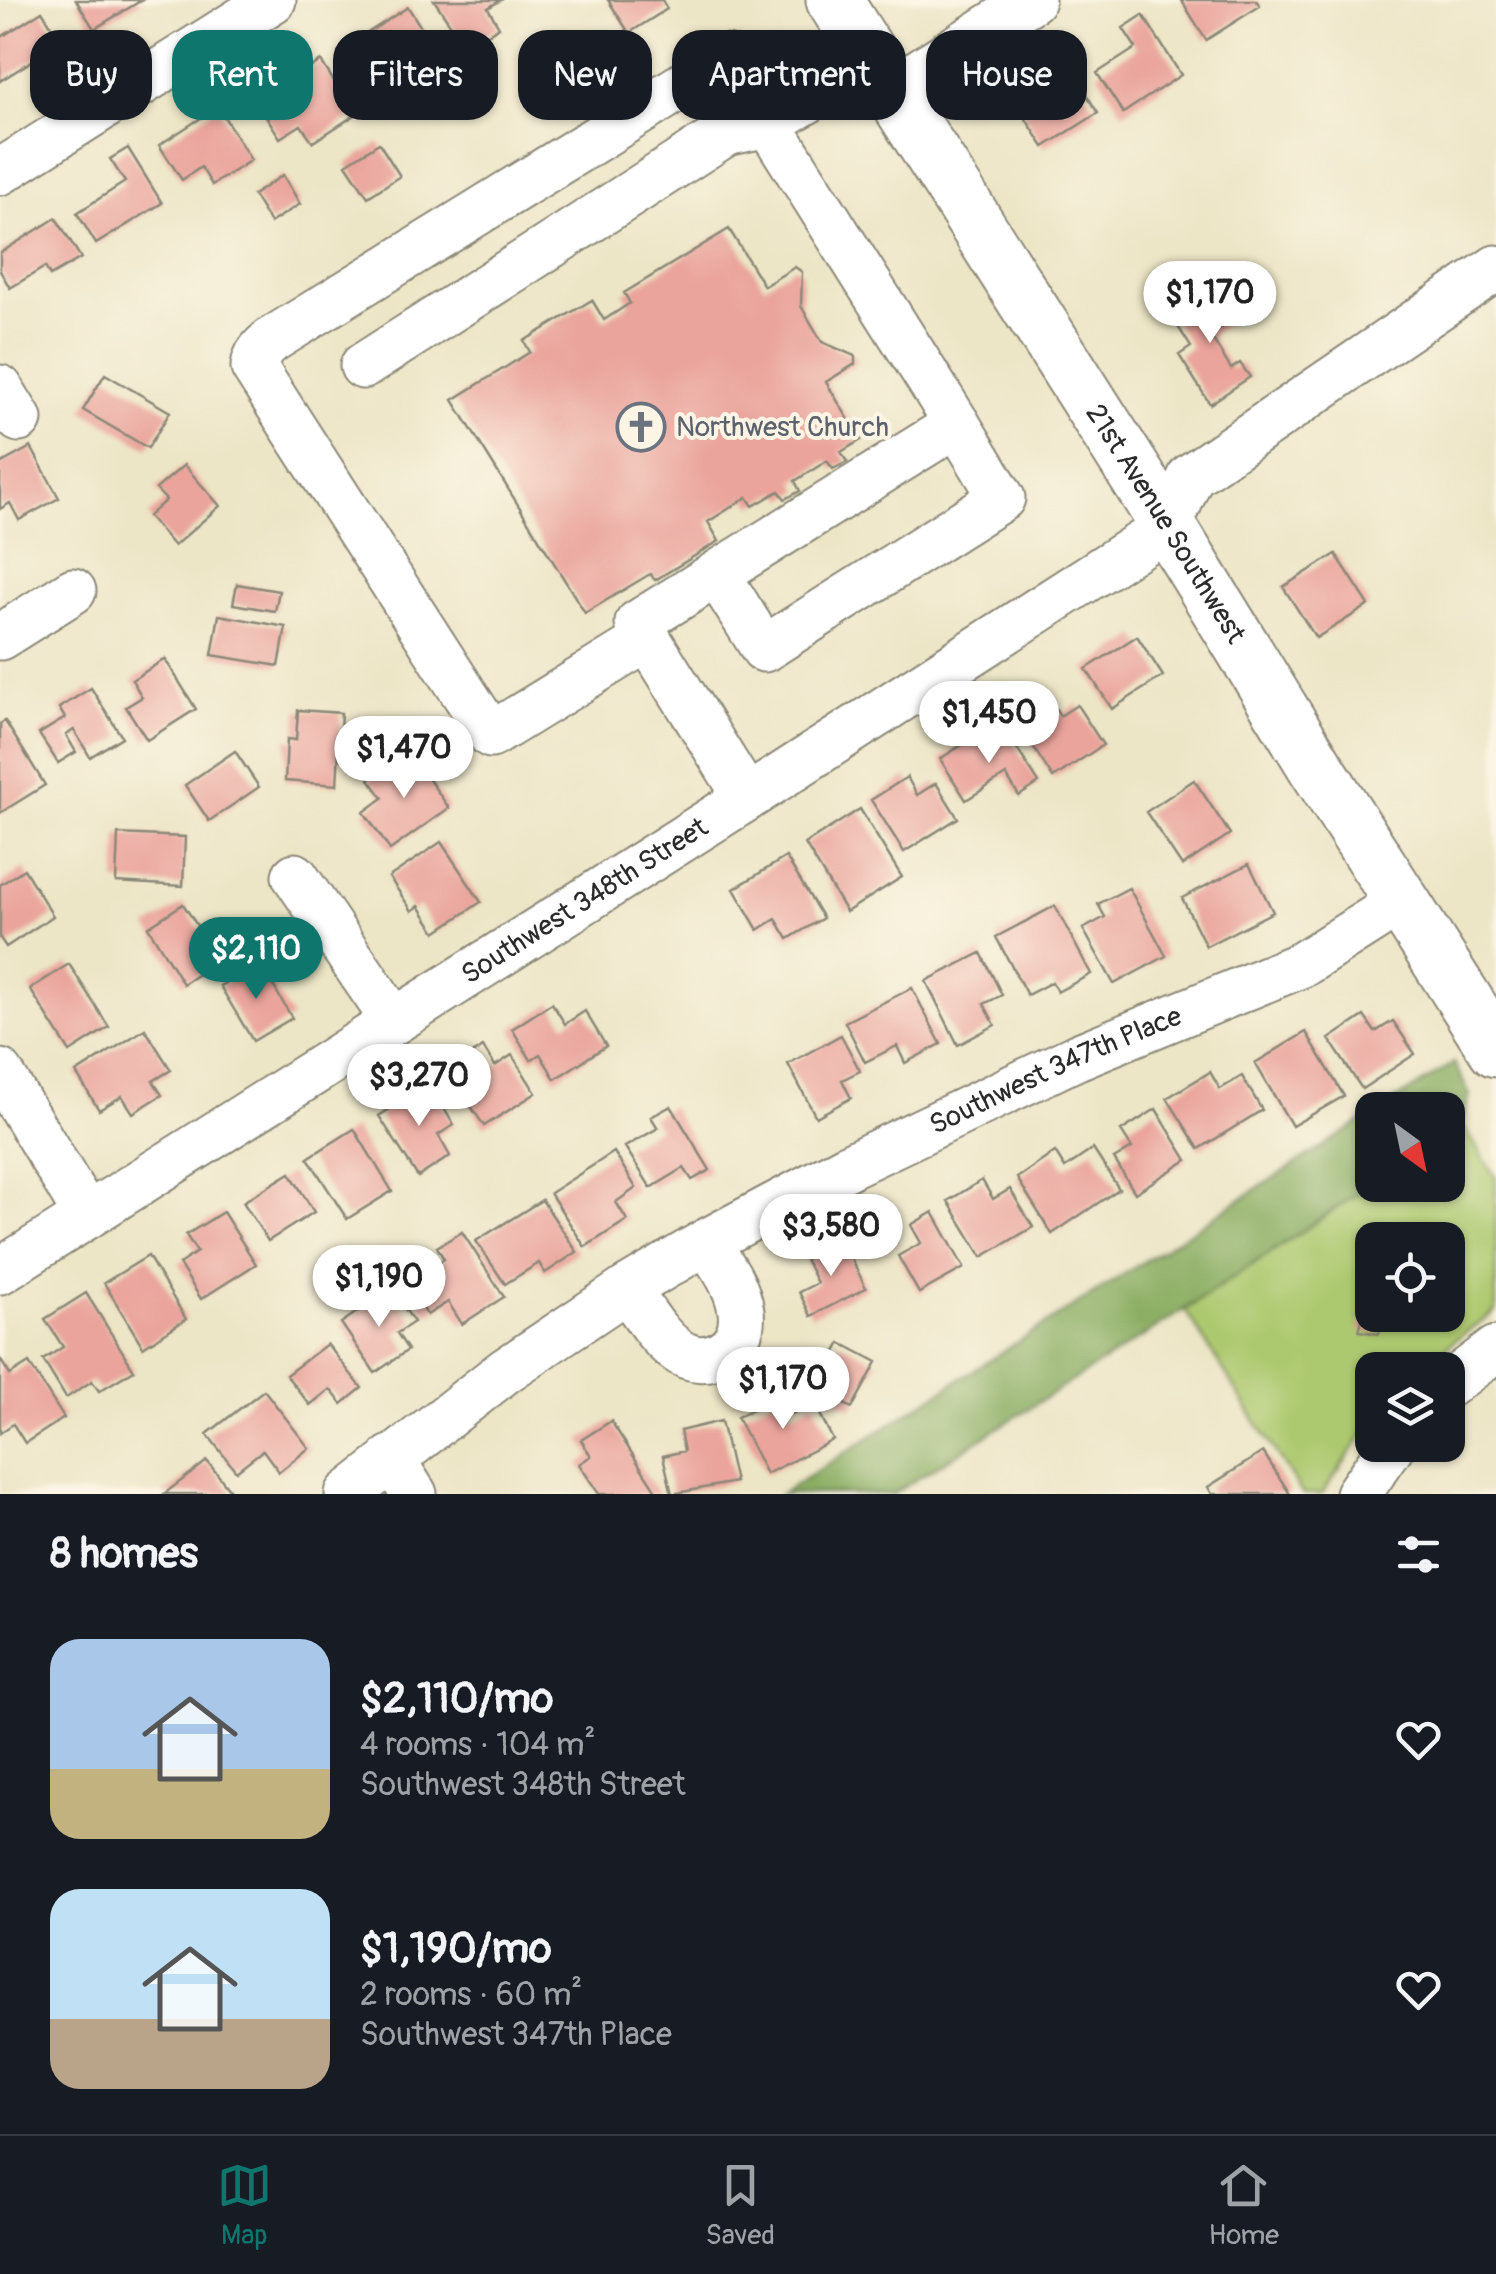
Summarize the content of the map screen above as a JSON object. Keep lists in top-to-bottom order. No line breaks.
{"streets":{"main road":["21st Avenue Southwest"],"street":["Southwest 348th Street","Southwest 347th Place"]},"crossings":[["21st Avenue Southwest","Southwest 348th Street"],["21st Avenue Southwest","Southwest 347th Place"]],"places":{"church":["Northwest Church"]},"north":"bottom right","page":{"chip":["Buy","Rent","Filters","New","Apartment","House"],"price":["$1,170","$1,450","$1,470","$2,110","$3,270","$3,580","$1,190","$1,170"],"heading":"8 homes","list":[{"name":"$2,110/mo","note":"4 rooms · 104 m² · Southwest 348th Street"},{"name":"$1,190/mo","note":"2 rooms · 60 m² · Southwest 347th Place"}],"tabs":["Map","Saved","Home"]}}
